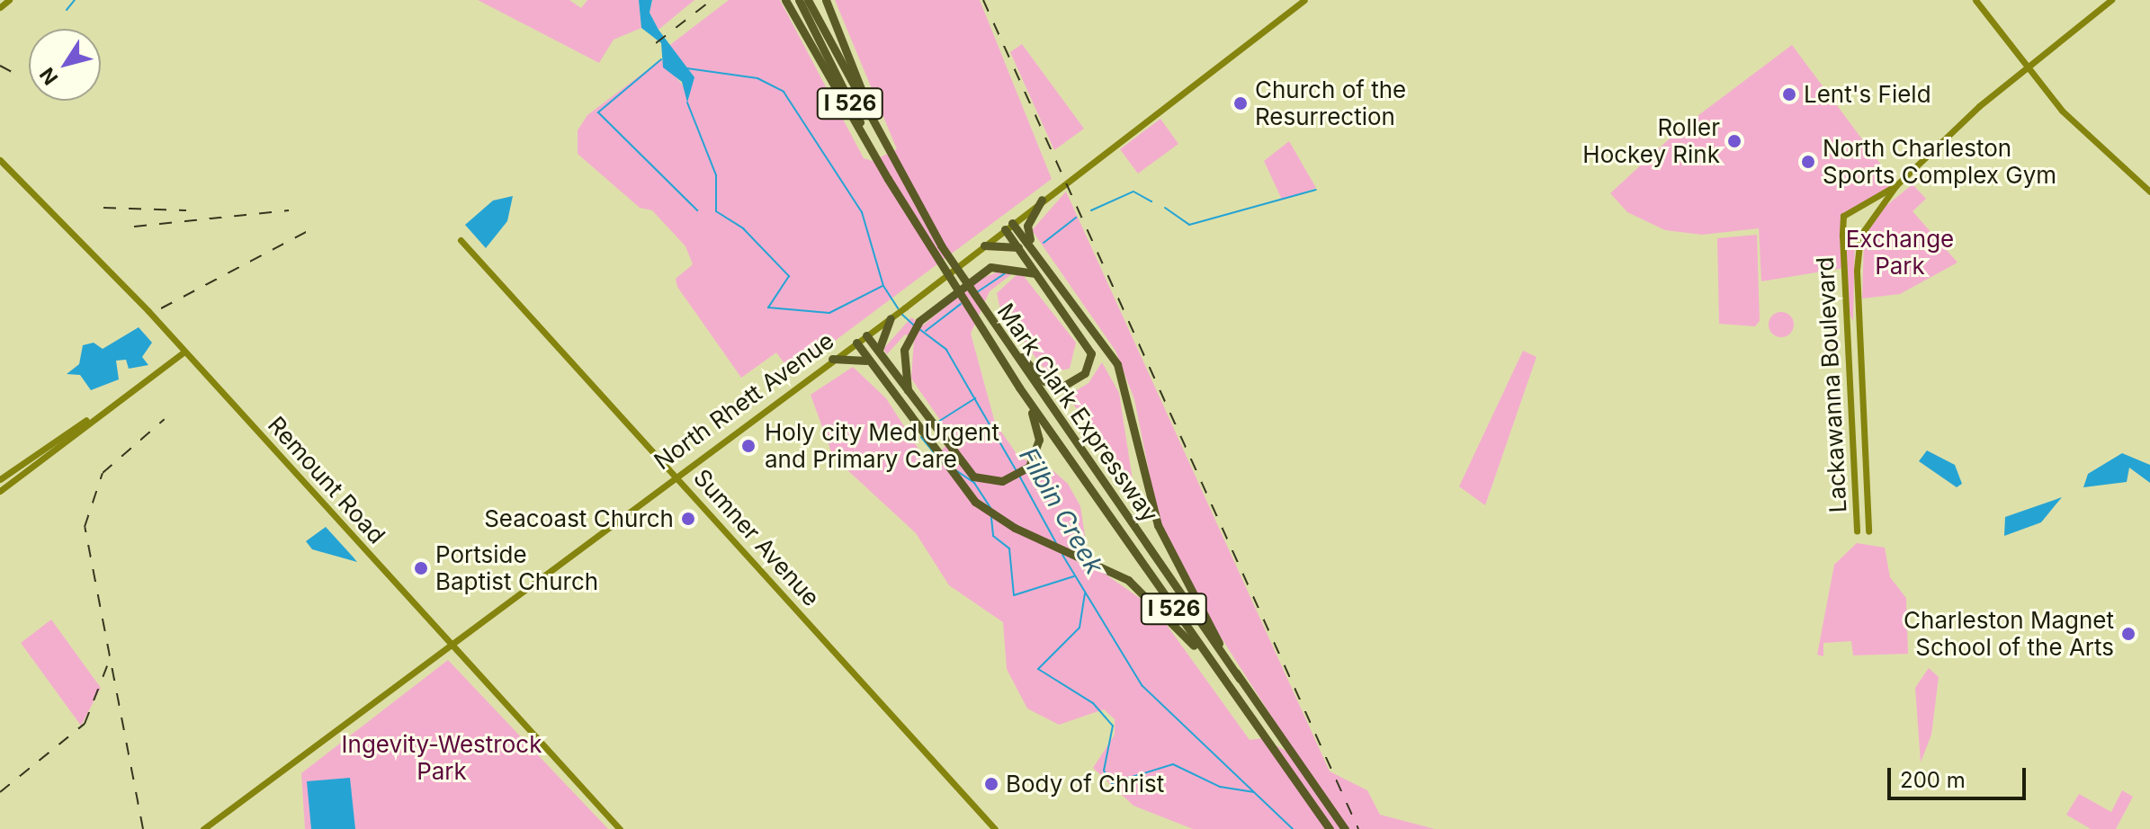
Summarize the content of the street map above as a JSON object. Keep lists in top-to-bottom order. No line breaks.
{"streets":{"highway":["I 526","Mark Clark Expressway"],"main road":["Lackawanna Boulevard","North Rhett Avenue","Remount Road","Sumner Avenue"]},"crossings":[["North Rhett Avenue","Remount Road"],["North Rhett Avenue","Sumner Avenue"]],"water":["Filbin Creek"],"parks":["Exchange Park","Ingevity-Westrock Park"],"places":["Lent's Field","Church of the Resurrection","Roller Hockey Rink","North Charleston Sports Complex Gym","Holy city Med Urgent and Primary Care","Seacoast Church","Portside Baptist Church","Charleston Magnet School of the Arts","Body of Christ"],"scale_bar":"200 m","north":"bottom left"}
